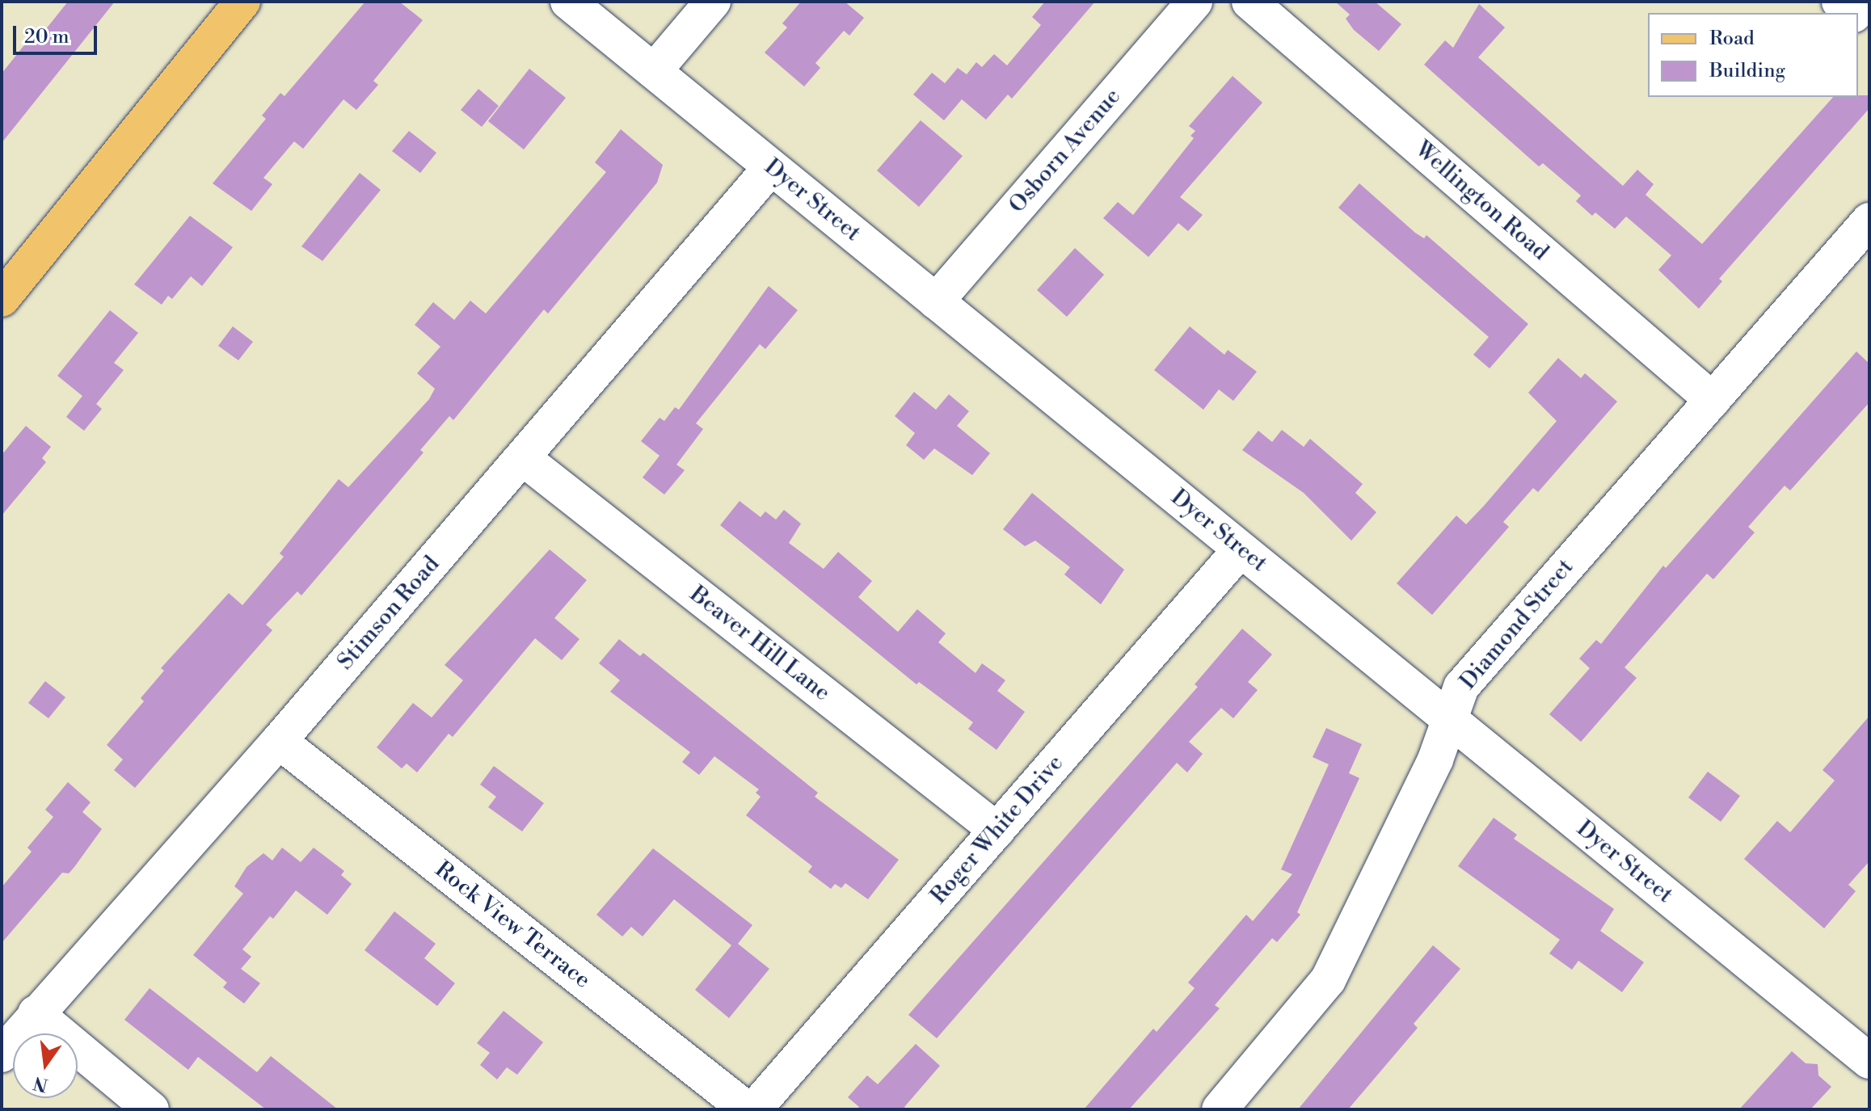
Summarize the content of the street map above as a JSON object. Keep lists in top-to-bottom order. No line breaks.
{"streets":{"street":["Osborn Avenue","Dyer Street","Wellington Road","Stimson Road","Diamond Street","Beaver Hill Lane","Roger White Drive","Rock View Terrace"]},"crossings":[["Osborn Avenue","Dyer Street"],["Dyer Street","Stimson Road"],["Dyer Street","Diamond Street"],["Dyer Street","Roger White Drive"],["Wellington Road","Diamond Street"],["Stimson Road","Beaver Hill Lane"],["Stimson Road","Rock View Terrace"],["Beaver Hill Lane","Roger White Drive"]],"legend":["Road","Building"],"scale_bar":"20 m","north":"bottom"}
